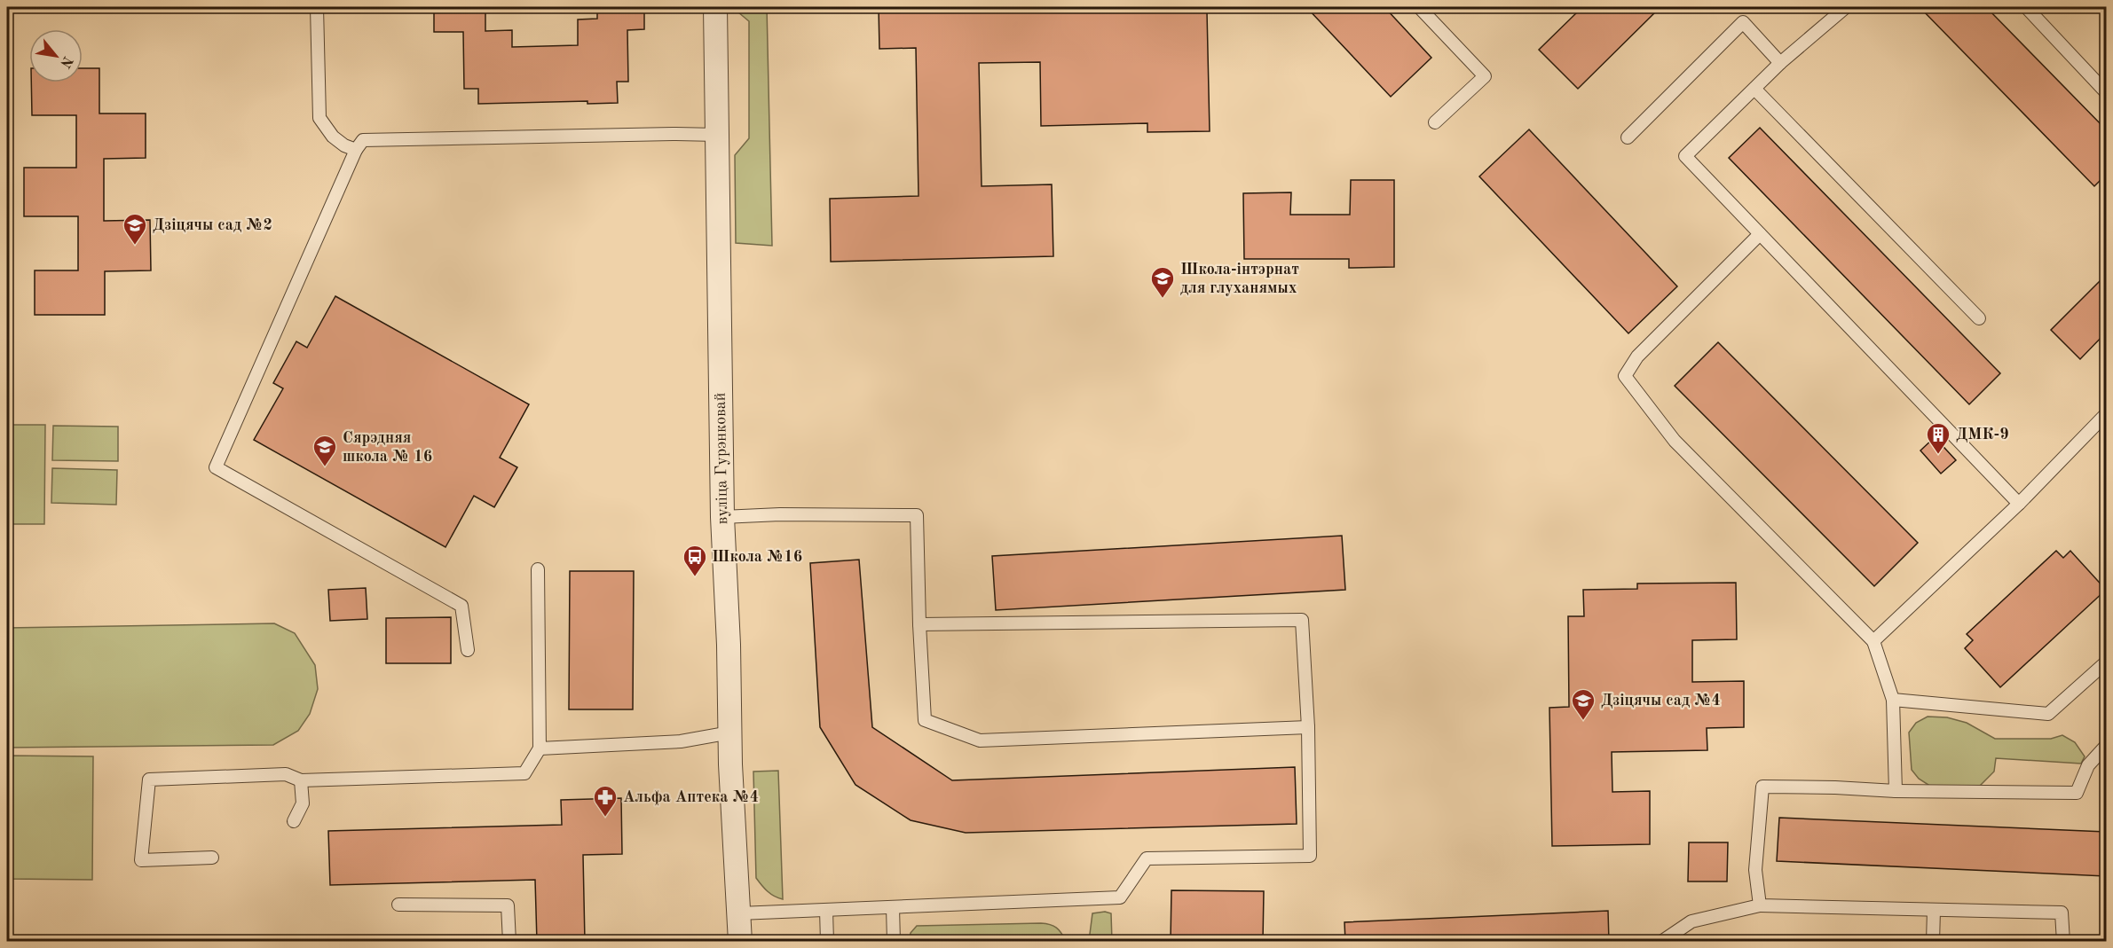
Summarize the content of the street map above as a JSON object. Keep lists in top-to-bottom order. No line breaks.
{"streets":{"street":["вуліца Гурэнковай"]},"places":{"school or university":["Дзіцячы сад №2","Школа-інтэрнат для глуханямых","Сярэдняя школа № 16","Дзіцячы сад №4"],"building":["ДМК-9"],"bus stop":["Школа №16"],"pharmacy":["Альфа Аптека №4"]},"north":"bottom right"}
